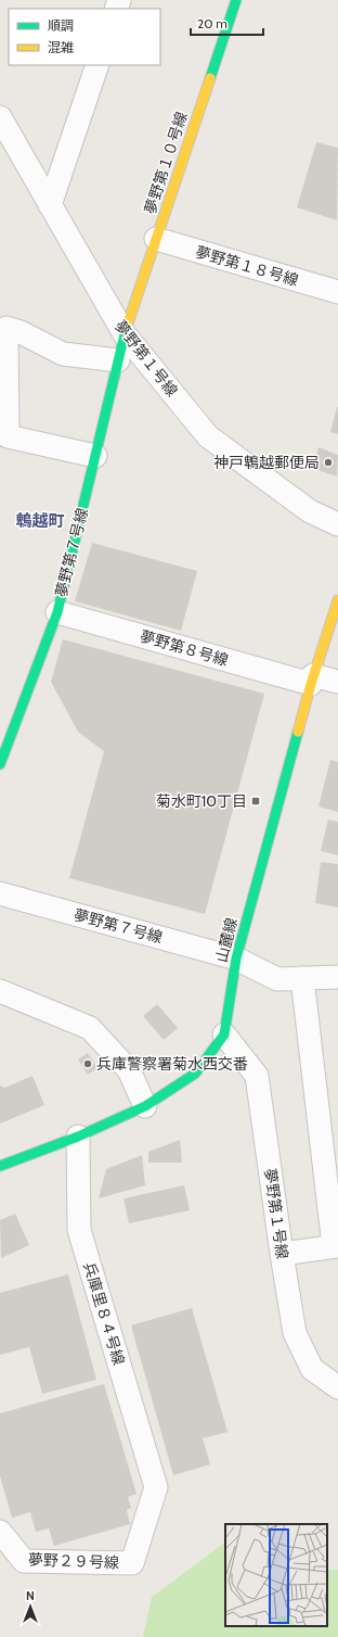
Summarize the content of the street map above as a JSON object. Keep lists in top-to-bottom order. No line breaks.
{"streets":{"street":["夢野第１０号線","夢野第１８号線","夢野第１号線","夢野第７号線","夢野第８号線","山麓線","兵庫里８４号線","夢野２９号線"]},"crossings":[["夢野第１０号線","夢野第１８号線"],["夢野第１０号線","夢野第１号線"],["夢野第１０号線","夢野第７号線"],["夢野第１号線","夢野第７号線"],["夢野第１号線","山麓線"],["夢野第７号線","夢野第８号線"],["夢野第７号線","山麓線"],["夢野第８号線","山麓線"],["山麓線","兵庫里８４号線"],["兵庫里８４号線","夢野２９号線"]],"districts":["鵯越町"],"places":{"other":["神戸鵯越郵便局","兵庫警察署菊水西交番"],"transit":["菊水町10丁目"]},"legend":["順調","混雑"],"scale_bar":"20 m","north":"top"}
